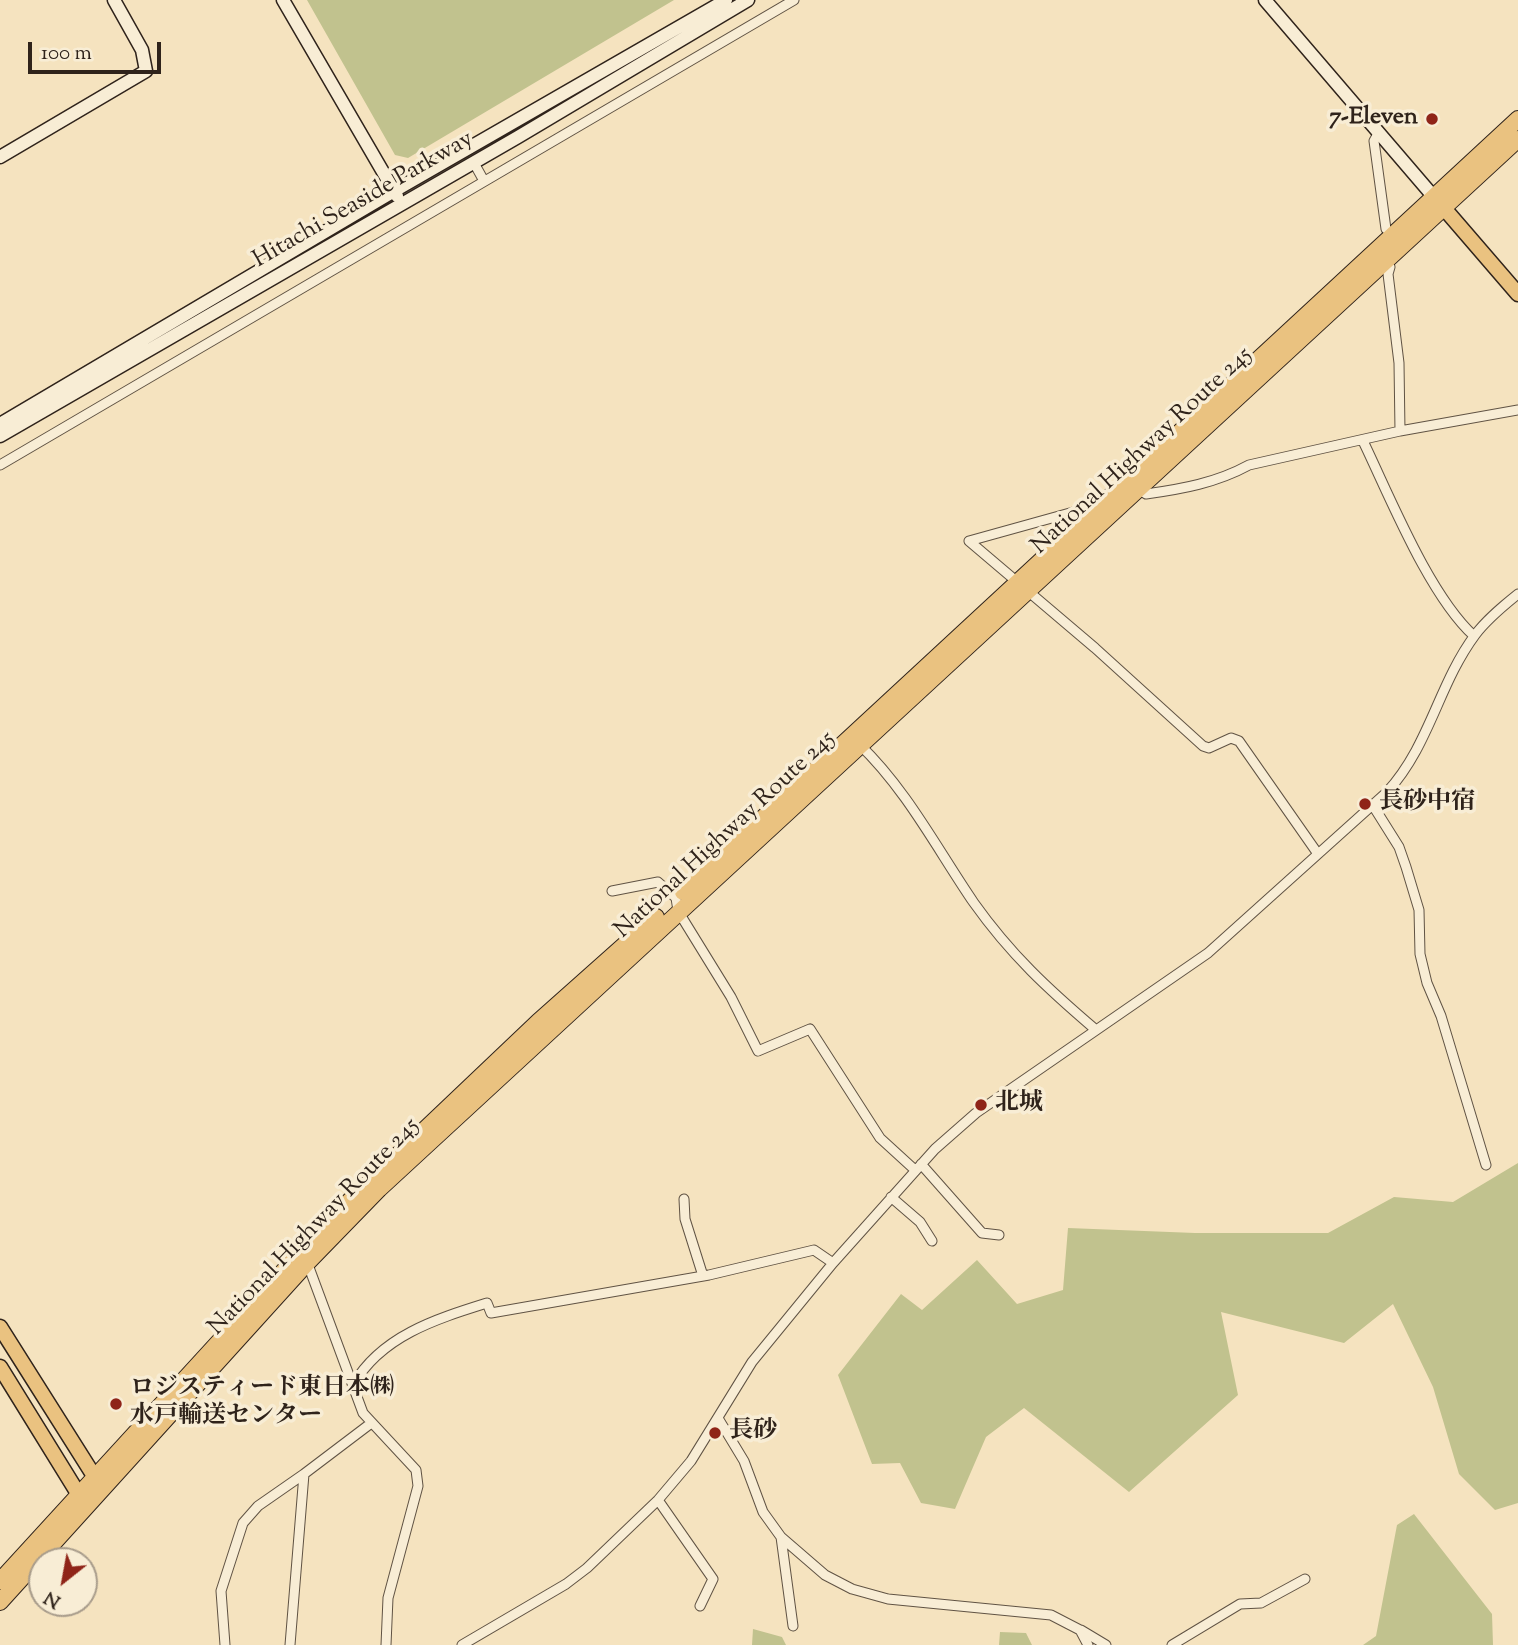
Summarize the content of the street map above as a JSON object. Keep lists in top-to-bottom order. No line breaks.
{"streets":{"highway":["National Highway Route 245"],"main road":["Hitachi Seaside Parkway"]},"places":["7-Eleven","長砂中宿","北城","ロジスティード東日本㈱ 水戸輸送センター","長砂"],"scale_bar":"100 m","north":"bottom left"}
